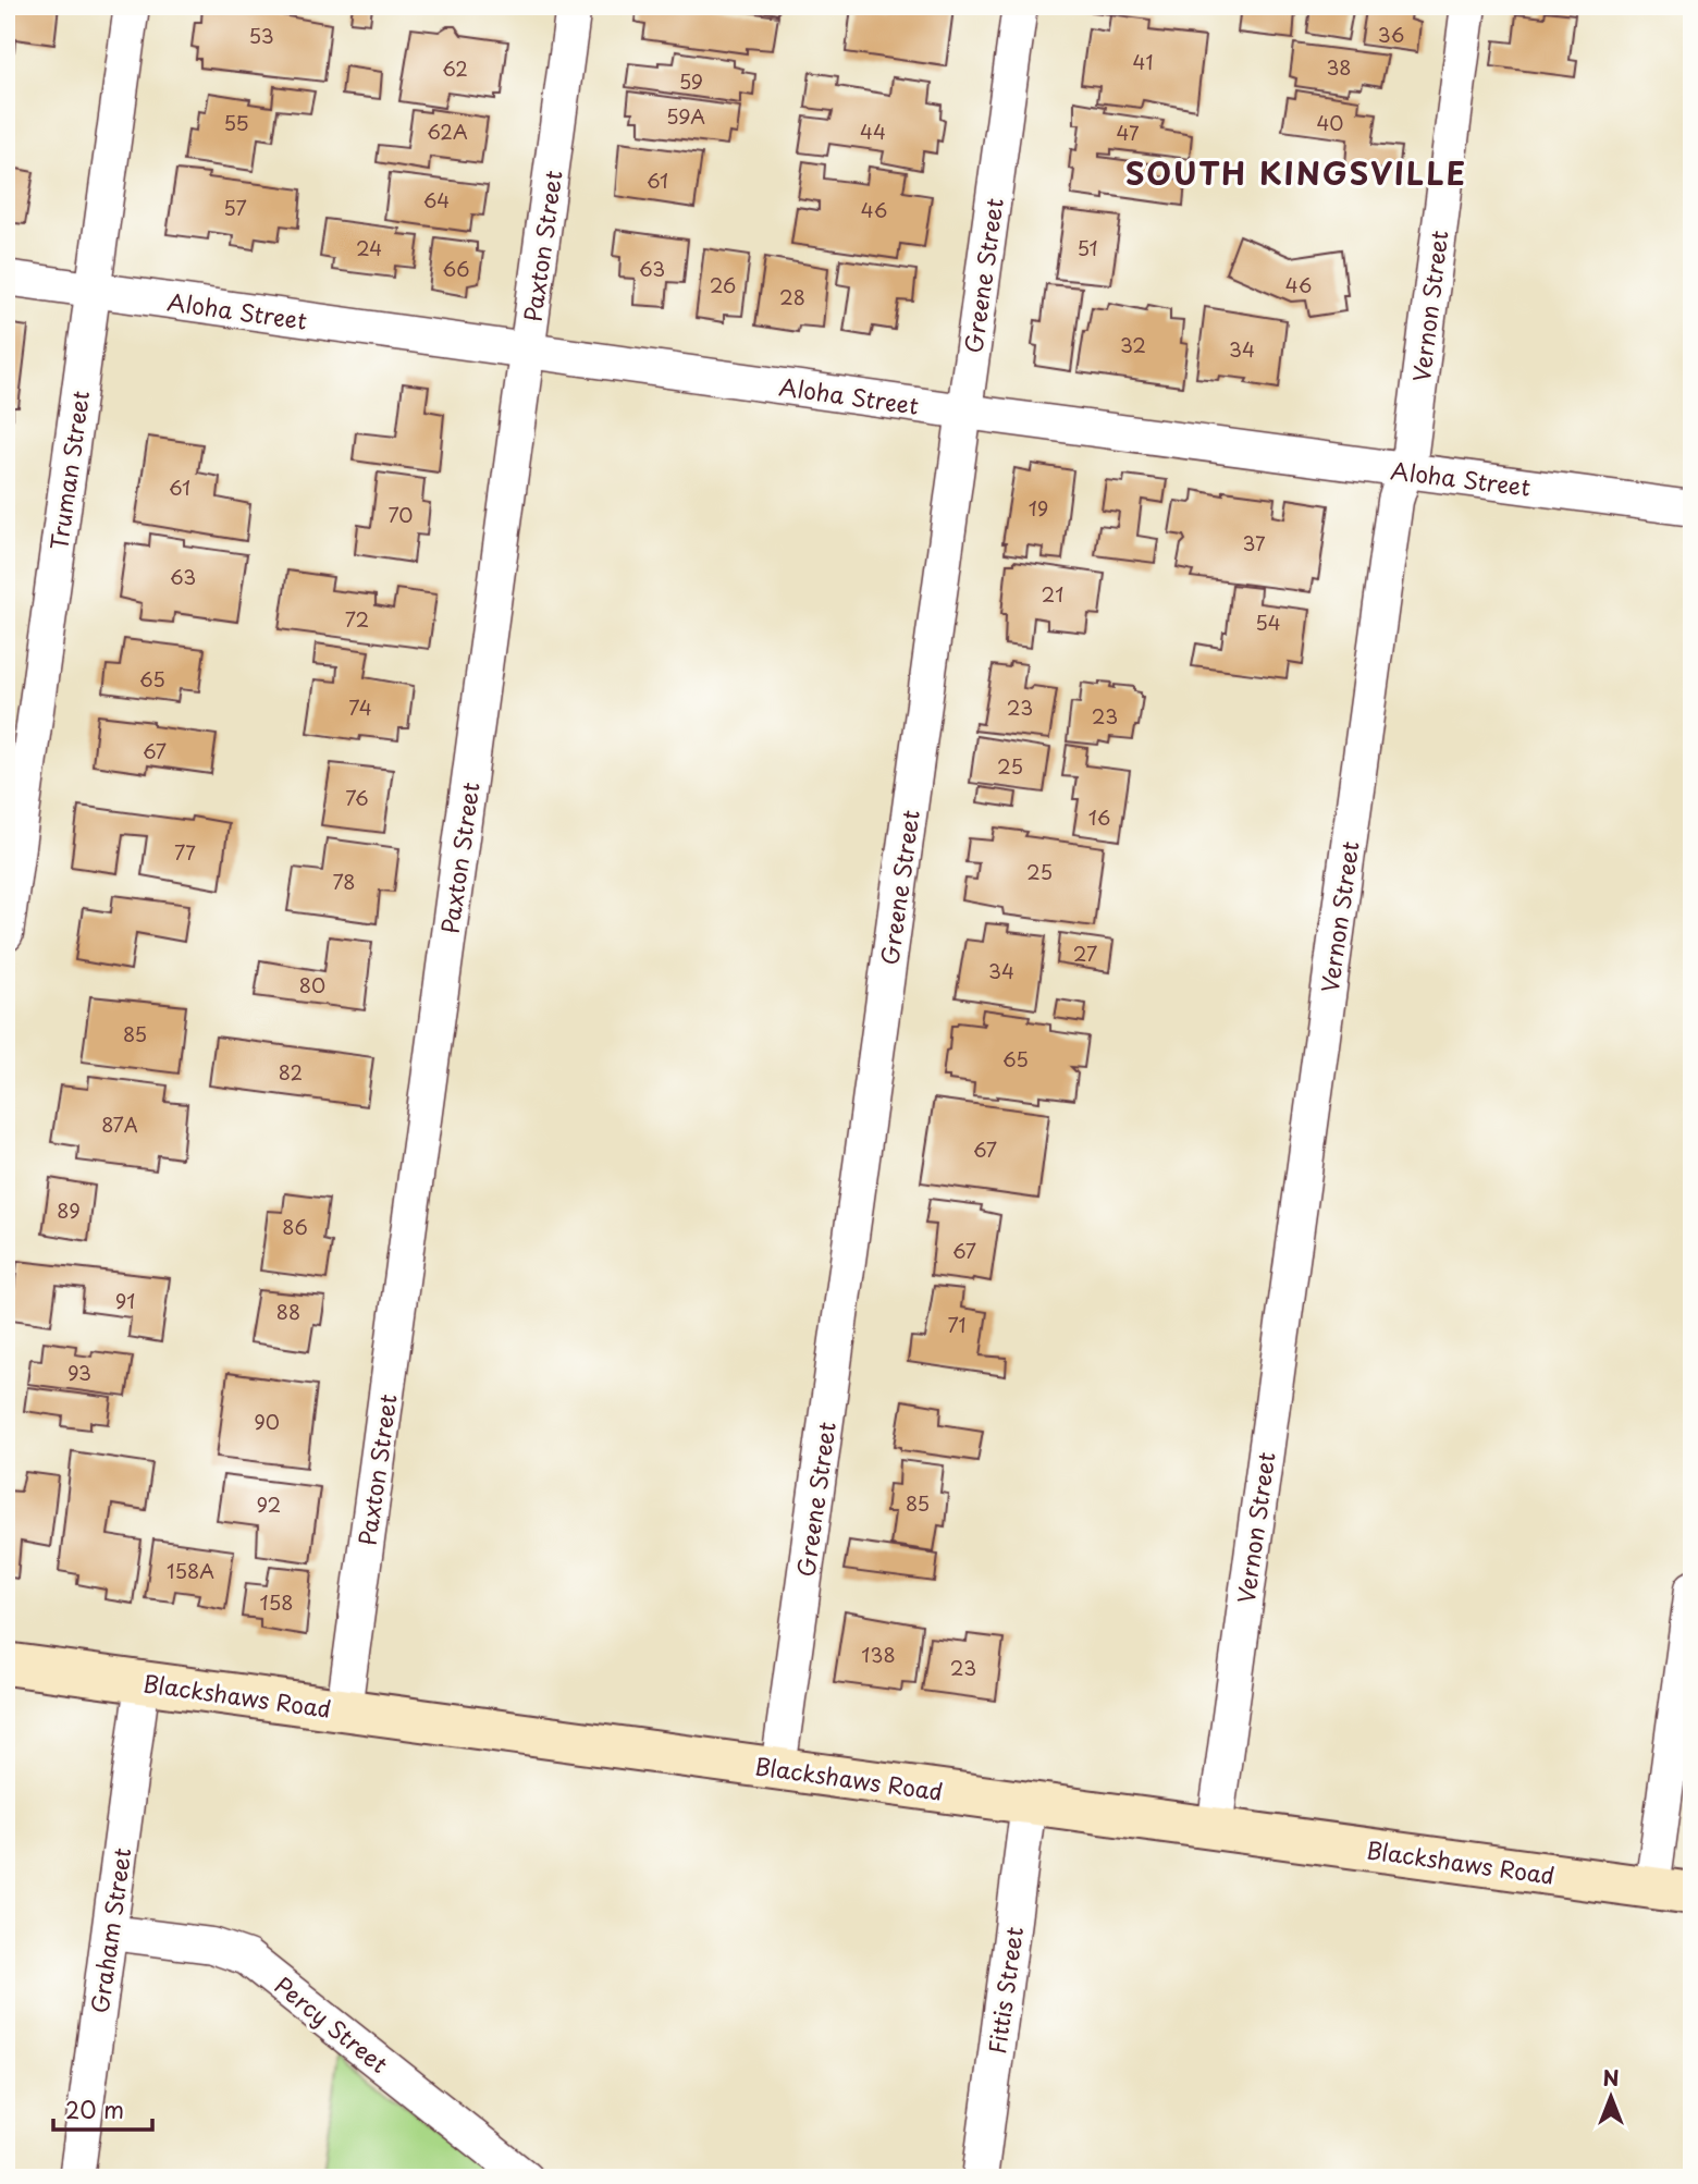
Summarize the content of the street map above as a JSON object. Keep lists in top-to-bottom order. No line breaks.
{"streets":{"main road":["Blackshaws Road"],"street":["Paxton Street","Greene Street","Vernon Street","Aloha Street","Truman Street","Graham Street","Fittis Street","Percy Street"]},"crossings":[["Paxton Street","Aloha Street"],["Paxton Street","Blackshaws Road"],["Greene Street","Aloha Street"],["Greene Street","Blackshaws Road"],["Vernon Street","Aloha Street"],["Vernon Street","Blackshaws Road"],["Aloha Street","Truman Street"],["Blackshaws Road","Graham Street"],["Blackshaws Road","Fittis Street"],["Graham Street","Percy Street"]],"districts":["SOUTH KINGSVILLE"],"house_numbers":["36","53","41","38","62","59","59A","55","40","62A","44","47","61","64","57","46","24","51","66","63","26","46","28","32","34","61","19","70","37","63","21","72","54","65","74","23","23","67","25","76","16","77","25","78","27","34","80","85","65","82","87A","67","89","86","67","91","88","71","93","90","85","92","158A","158","138","23"],"scale_bar":"20 m","north":"top"}
